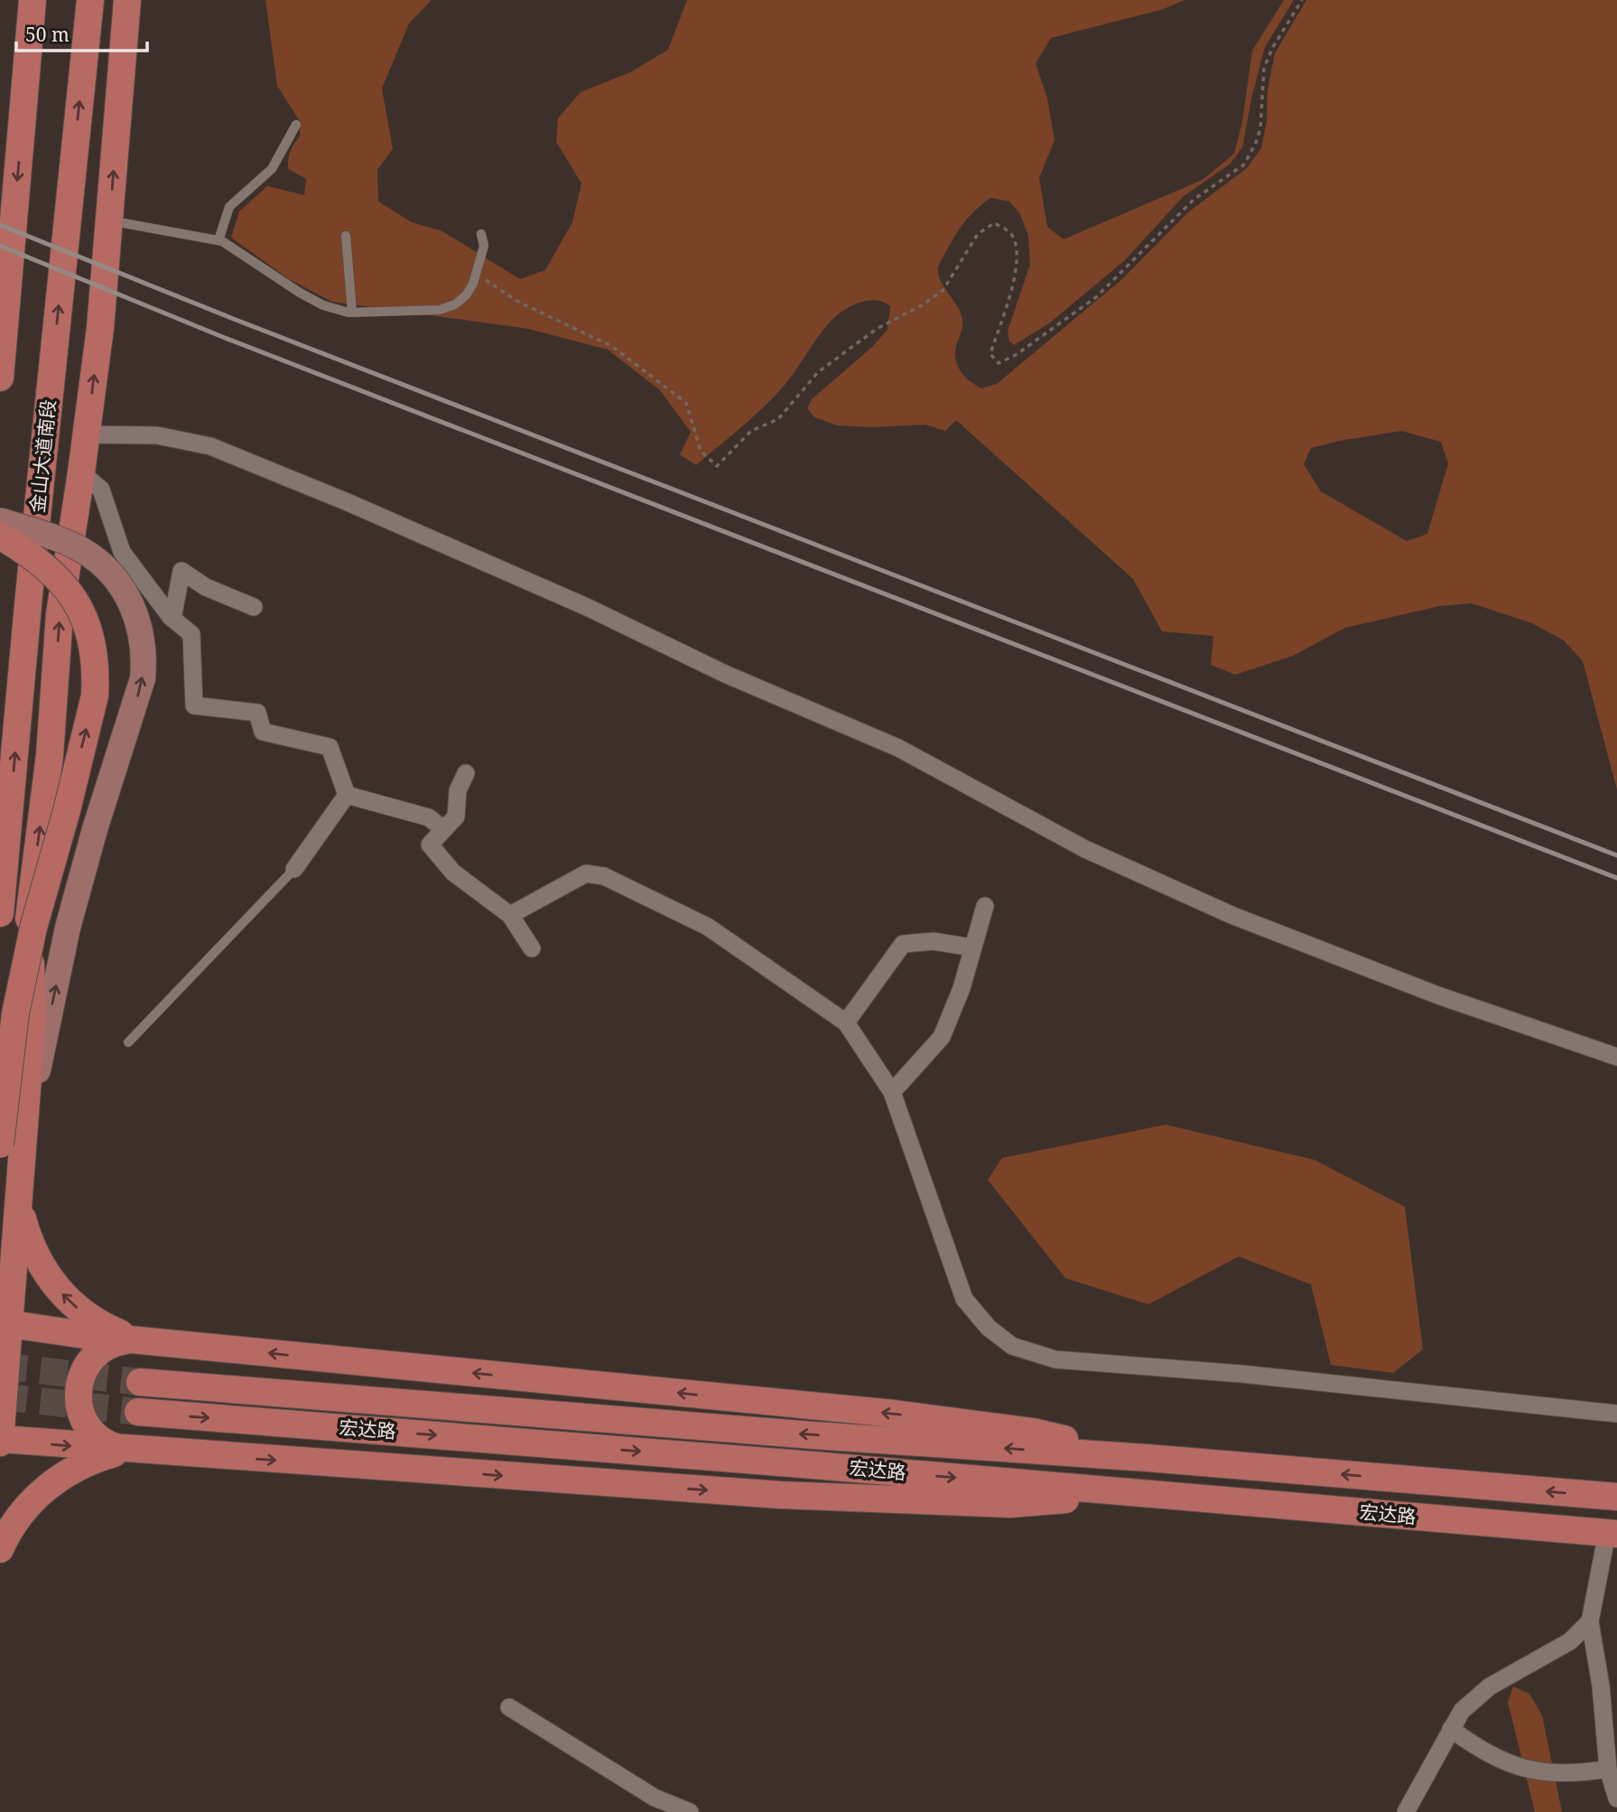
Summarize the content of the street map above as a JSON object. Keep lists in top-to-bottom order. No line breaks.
{"streets":{"main road":["金山大道南段","宏达路"]},"scale_bar":"50 m"}
